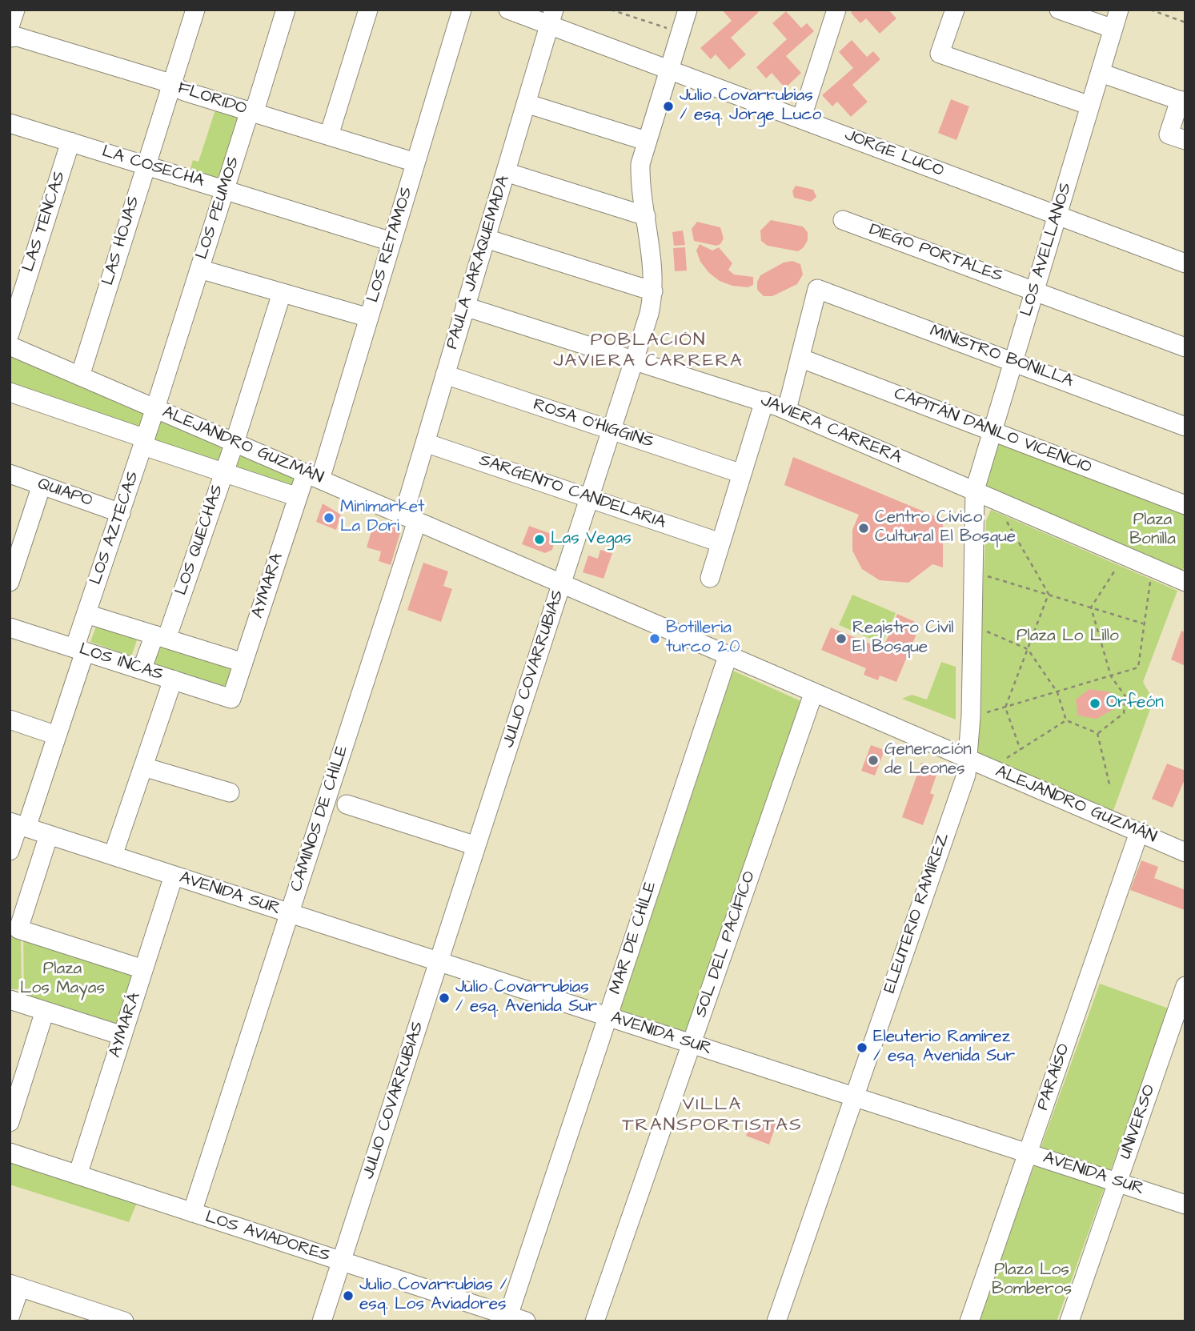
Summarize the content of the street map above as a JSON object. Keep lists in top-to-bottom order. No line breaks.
{"streets":{"street":["FLORIDO","JORGE LUCO","LA COSECHA","LOS PEUMOS","LAS TENCAS","LAS HOJAS","LOS RETAMOS","LOS AVELLANOS","DIEGO PORTALES","PAULA JARAQUEMADA","MINISTRO BONILLA","ROSA O'HIGGINS","JAVIERA CARRERA","CAPITÁN DANILO VICENCIO","ALEJANDRO GUZMÁN","SARGENTO CANDELARIA","QUIAPO","LOS AZTECAS","LOS QUECHAS","AYMARA","LOS INCAS","JULIO COVARRUBIAS","CAMINOS DE CHILE","AVENIDA SUR","ELEUTERIO RAMÍREZ","MAR DE CHILE","SOL DEL PACÍFICO","AYMARÁ","PARAÍSO","UNIVERSO","LOS AVIADORES"]},"crossings":[["FLORIDO","LOS PEUMOS"],["FLORIDO","LAS HOJAS"],["FLORIDO","LOS RETAMOS"],["JORGE LUCO","LOS AVELLANOS"],["JORGE LUCO","PAULA JARAQUEMADA"],["JORGE LUCO","JULIO COVARRUBIAS"],["LA COSECHA","LOS PEUMOS"],["LA COSECHA","LAS TENCAS"],["LA COSECHA","LAS HOJAS"],["LA COSECHA","LOS RETAMOS"],["LOS PEUMOS","ALEJANDRO GUZMÁN"],["LOS PEUMOS","LOS AZTECAS"],["LAS HOJAS","ALEJANDRO GUZMÁN"],["LOS RETAMOS","ALEJANDRO GUZMÁN"],["LOS RETAMOS","AYMARA"],["LOS AVELLANOS","DIEGO PORTALES"],["LOS AVELLANOS","MINISTRO BONILLA"],["LOS AVELLANOS","JAVIERA CARRERA"],["LOS AVELLANOS","CAPITÁN DANILO VICENCIO"],["LOS AVELLANOS","ELEUTERIO RAMÍREZ"],["PAULA JARAQUEMADA","ROSA O'HIGGINS"],["PAULA JARAQUEMADA","JAVIERA CARRERA"],["PAULA JARAQUEMADA","ALEJANDRO GUZMÁN"],["PAULA JARAQUEMADA","SARGENTO CANDELARIA"],["PAULA JARAQUEMADA","CAMINOS DE CHILE"],["MINISTRO BONILLA","CAPITÁN DANILO VICENCIO"],["ROSA O'HIGGINS","JULIO COVARRUBIAS"],["JAVIERA CARRERA","JULIO COVARRUBIAS"],["JAVIERA CARRERA","ELEUTERIO RAMÍREZ"],["ALEJANDRO GUZMÁN","LOS AZTECAS"],["ALEJANDRO GUZMÁN","LOS QUECHAS"],["ALEJANDRO GUZMÁN","AYMARA"],["ALEJANDRO GUZMÁN","JULIO COVARRUBIAS"],["ALEJANDRO GUZMÁN","CAMINOS DE CHILE"],["ALEJANDRO GUZMÁN","ELEUTERIO RAMÍREZ"],["ALEJANDRO GUZMÁN","MAR DE CHILE"],["ALEJANDRO GUZMÁN","SOL DEL PACÍFICO"],["ALEJANDRO GUZMÁN","PARAÍSO"],["SARGENTO CANDELARIA","JULIO COVARRUBIAS"],["QUIAPO","LOS AZTECAS"],["LOS AZTECAS","LOS INCAS"],["LOS AZTECAS","AVENIDA SUR"],["LOS QUECHAS","LOS INCAS"],["AYMARA","LOS INCAS"],["JULIO COVARRUBIAS","AVENIDA SUR"],["JULIO COVARRUBIAS","LOS AVIADORES"],["CAMINOS DE CHILE","AVENIDA SUR"],["CAMINOS DE CHILE","LOS AVIADORES"],["AVENIDA SUR","ELEUTERIO RAMÍREZ"],["AVENIDA SUR","MAR DE CHILE"],["AVENIDA SUR","SOL DEL PACÍFICO"],["AVENIDA SUR","AYMARÁ"],["AVENIDA SUR","PARAÍSO"],["AVENIDA SUR","UNIVERSO"],["MAR DE CHILE","LOS AVIADORES"],["AYMARÁ","LOS AVIADORES"]],"districts":["POBLACIÓN JAVIERA CARRERA","VILLA TRANSPORTISTAS"],"parks":["Plaza Bonilla","Plaza Lo Lillo","Plaza Los Mayas","Plaza Los Bomberos"],"places":["Julio Covarrubias / esq. Jorge Luco","Minimarket La Dori","Centro Cívico Cultural El Bosque","Las Vegas","Botilleria turco 2.0","Registro Civil El Bosque","Orfeón","Generación de Leones","Julio Covarrubias / esq. Avenida Sur","Eleuterio Ramírez / esq. Avenida Sur","Julio Covarrubias / esq. Los Aviadores"]}
